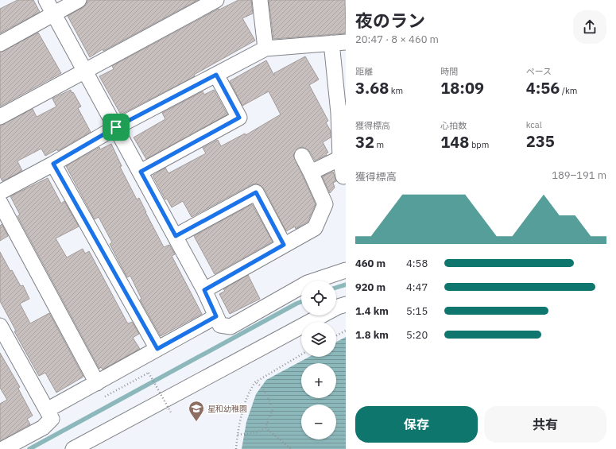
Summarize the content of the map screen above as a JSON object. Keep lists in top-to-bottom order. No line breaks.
{"places":{"school or university":["星和幼稚園"]},"page":{"heading":["夜のラン","20:47 · 8 × 460 m"],"stats":[["距離","3.68 km"],["時間","18:09"],["ペース","4:56 /km"],["獲得標高","32 m"],["心拍数","148 bpm"],["kcal","235"]],"chart":["獲得標高","189–191 m"],"list":[{"name":"460 m","note":"4:58"},{"name":"920 m","note":"4:47"},{"name":"1.4 km","note":"5:15"},{"name":"1.8 km","note":"5:20"}],"map_buttons":["+","−"],"buttons":["保存","共有"]}}
